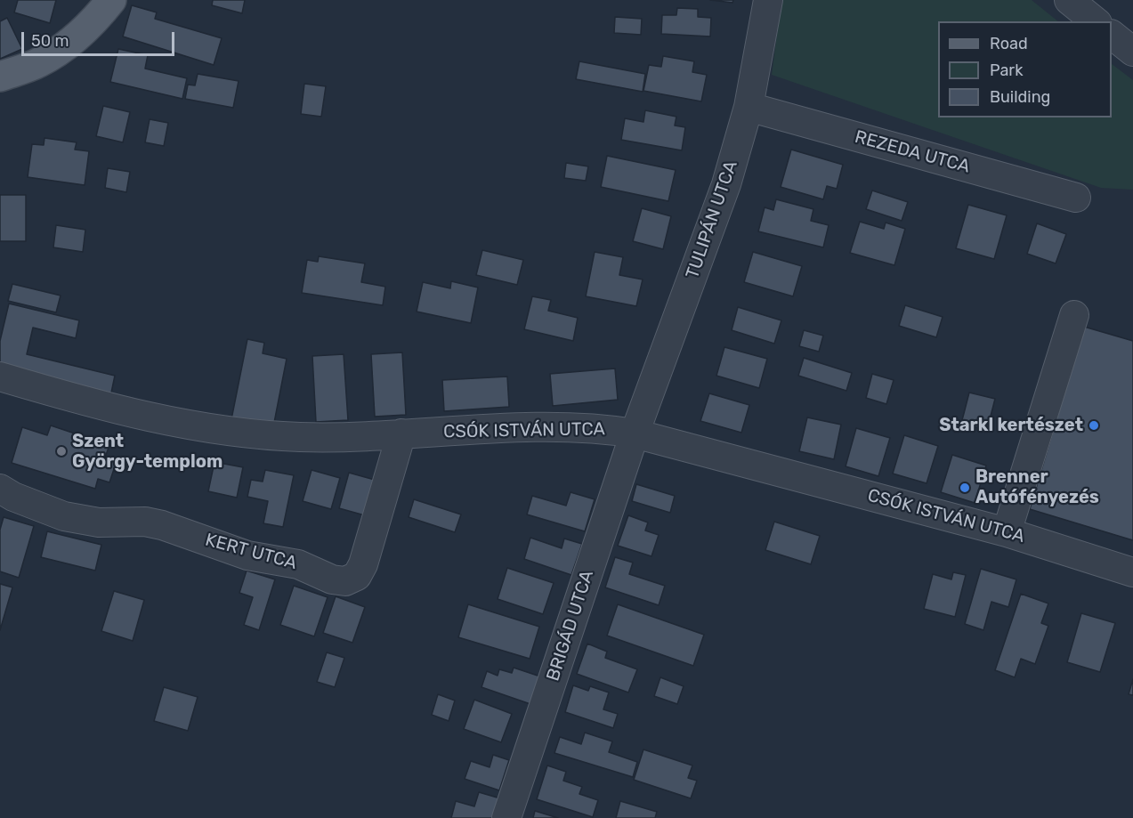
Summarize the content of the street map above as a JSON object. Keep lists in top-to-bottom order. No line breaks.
{"streets":{"street":["REZEDA UTCA","TULIPÁN UTCA","CSÓK ISTVÁN UTCA","KERT UTCA","BRIGÁD UTCA"]},"crossings":[["REZEDA UTCA","TULIPÁN UTCA"],["TULIPÁN UTCA","CSÓK ISTVÁN UTCA"],["TULIPÁN UTCA","BRIGÁD UTCA"],["CSÓK ISTVÁN UTCA","KERT UTCA"],["CSÓK ISTVÁN UTCA","BRIGÁD UTCA"]],"places":["Starkl kertészet","Szent György-templom","Brenner Autófényezés"],"legend":["Road","Park","Building"],"scale_bar":"50 m"}
